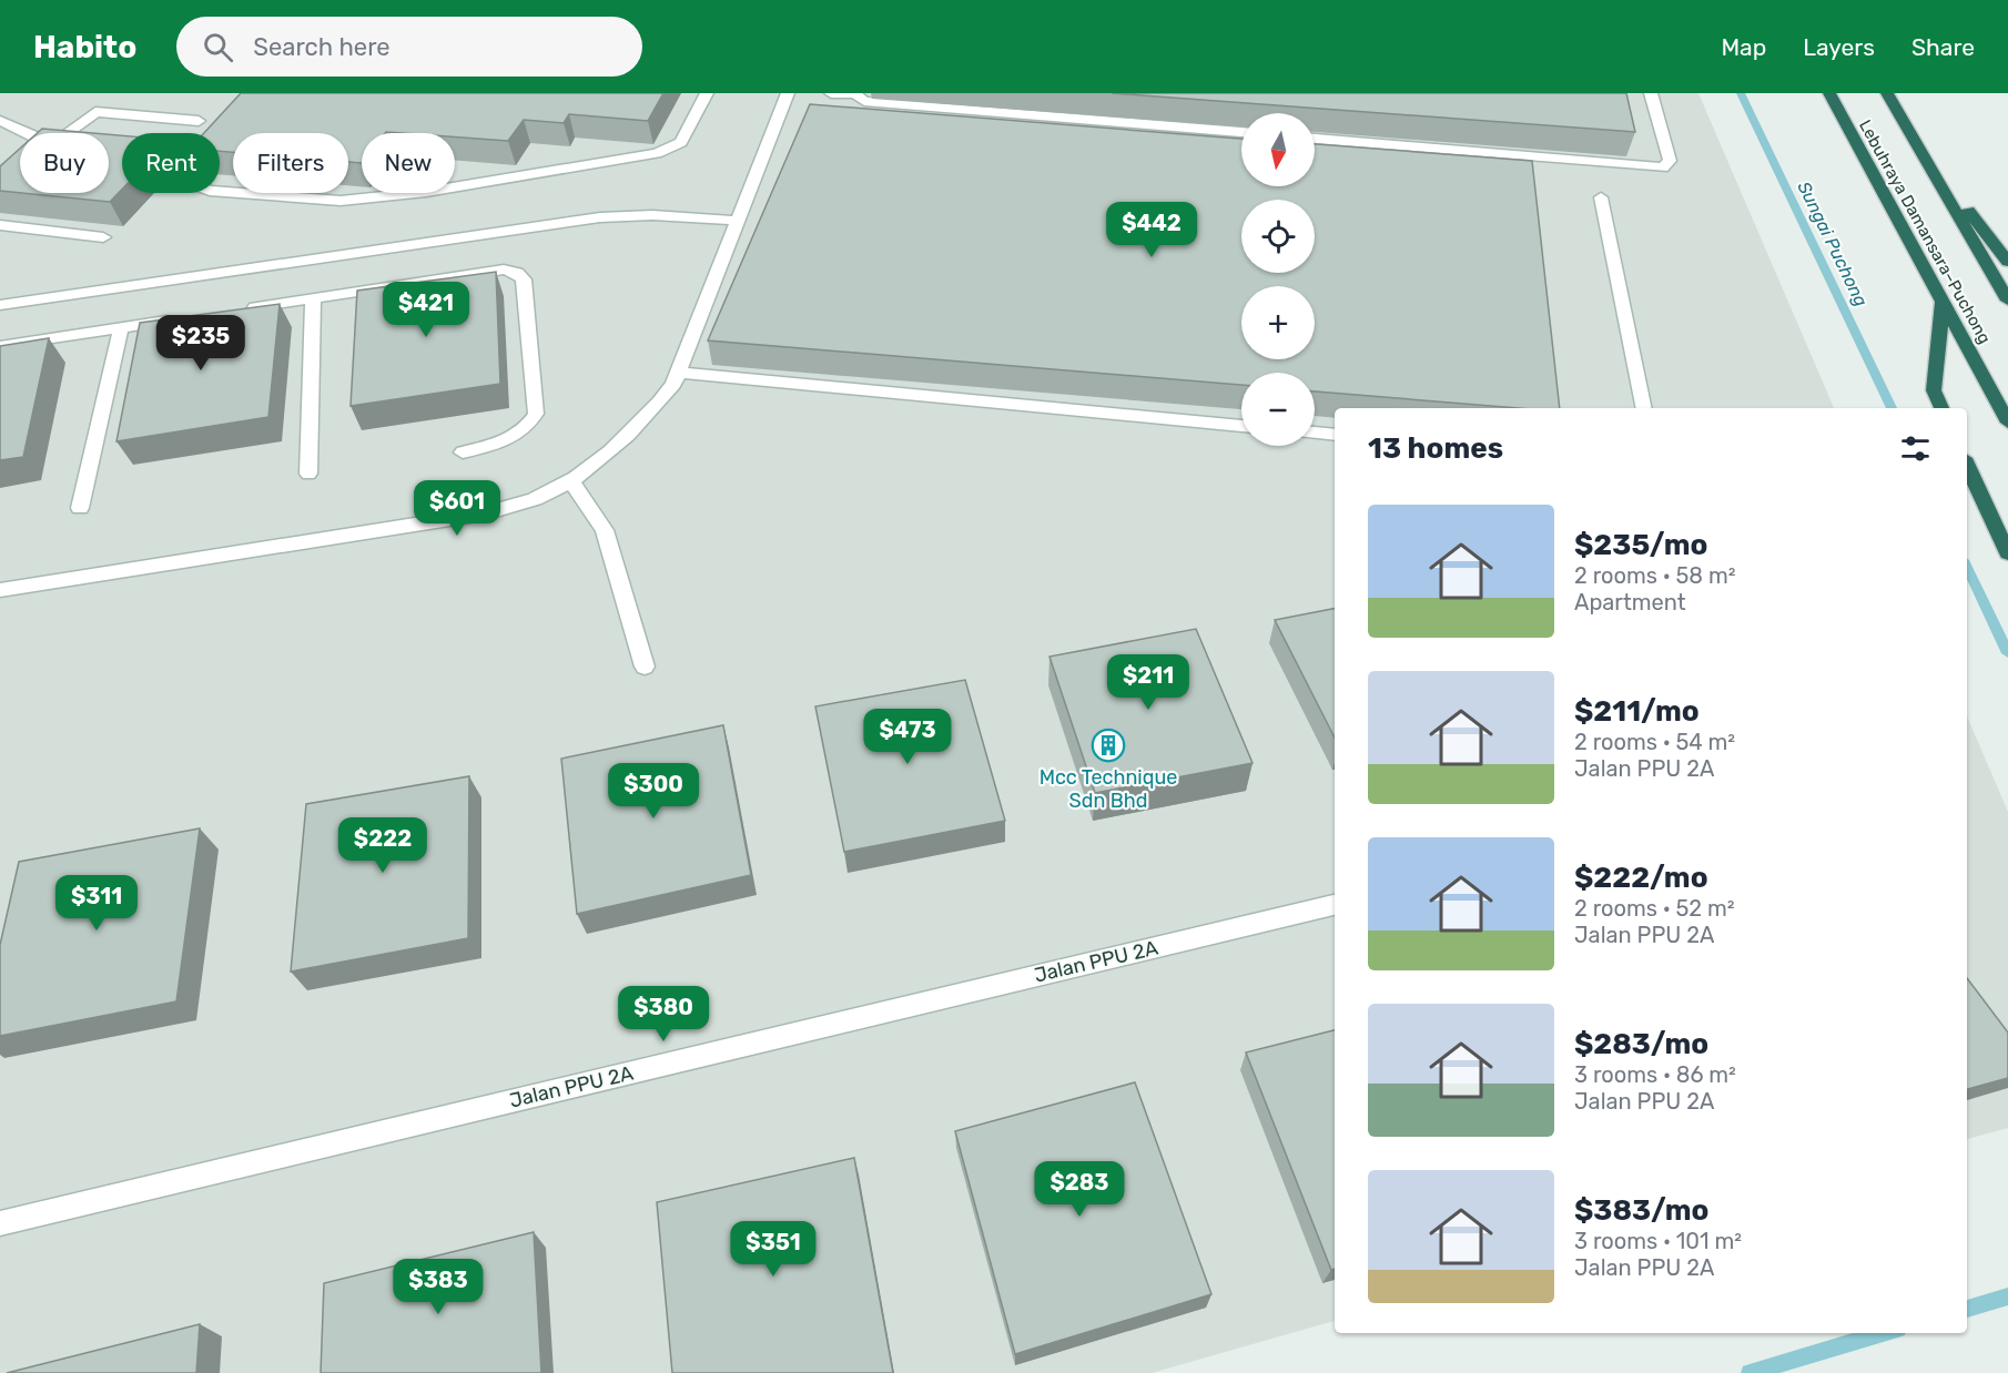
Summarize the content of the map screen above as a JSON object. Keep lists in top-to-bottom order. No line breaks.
{"streets":{"highway":["Lebuhraya Damansara–Puchong"],"street":["Jalan PPU 2A"]},"water":["Sungai Puchong"],"places":{"building":["Mcc Technique Sdn Bhd"]},"north":"bottom","page":{"header":"Habito","search":"Search here","nav":["Map","Layers","Share"],"map_buttons":["+","−"],"chip":["Buy","Rent","Filters","New"],"price":["$442","$421","$235","$601","$211","$473","$300","$222","$311","$380","$283","$351","$383"],"heading":"13 homes","list":[{"name":"$235/mo","note":"2 rooms · 58 m² · Apartment"},{"name":"$211/mo","note":"2 rooms · 54 m² · Jalan PPU 2A"},{"name":"$222/mo","note":"2 rooms · 52 m² · Jalan PPU 2A"},{"name":"$283/mo","note":"3 rooms · 86 m² · Jalan PPU 2A"},{"name":"$383/mo","note":"3 rooms · 101 m² · Jalan PPU 2A"}]}}
